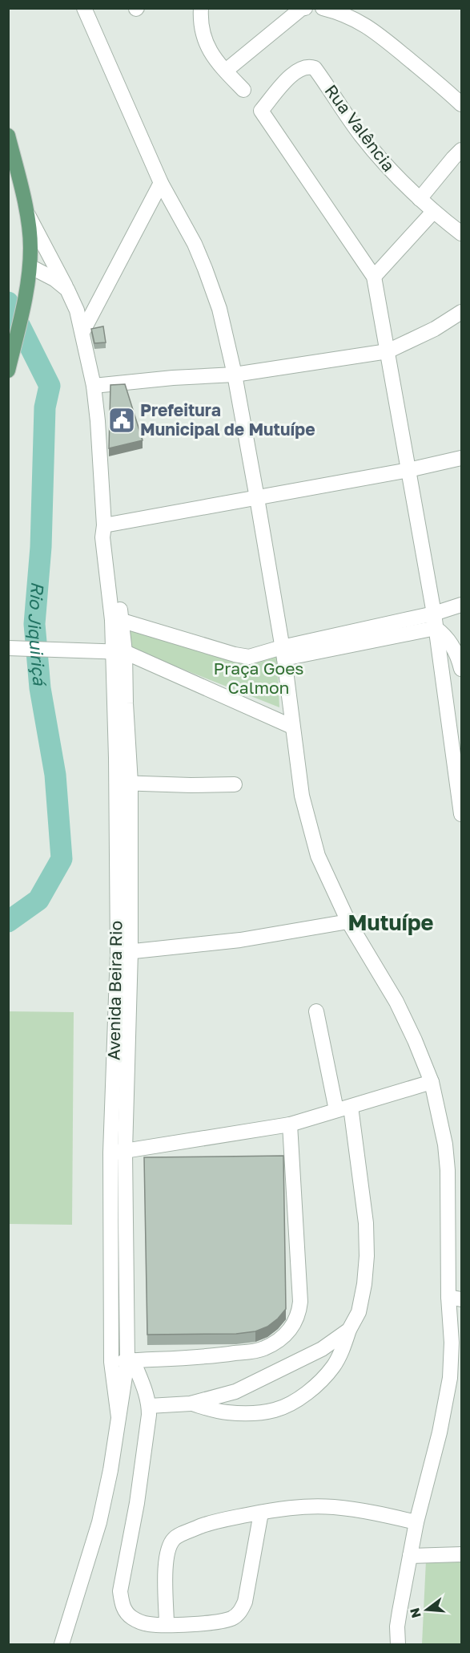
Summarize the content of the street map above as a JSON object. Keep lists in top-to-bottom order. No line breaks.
{"streets":{"street":["Rua Valência","Avenida Beira Rio"]},"districts":["Mutuípe"],"water":["Rio Jiquiriçá"],"parks":["Praça Goes Calmon"],"places":{"public building":["Prefeitura Municipal de Mutuípe"]},"north":"left"}
